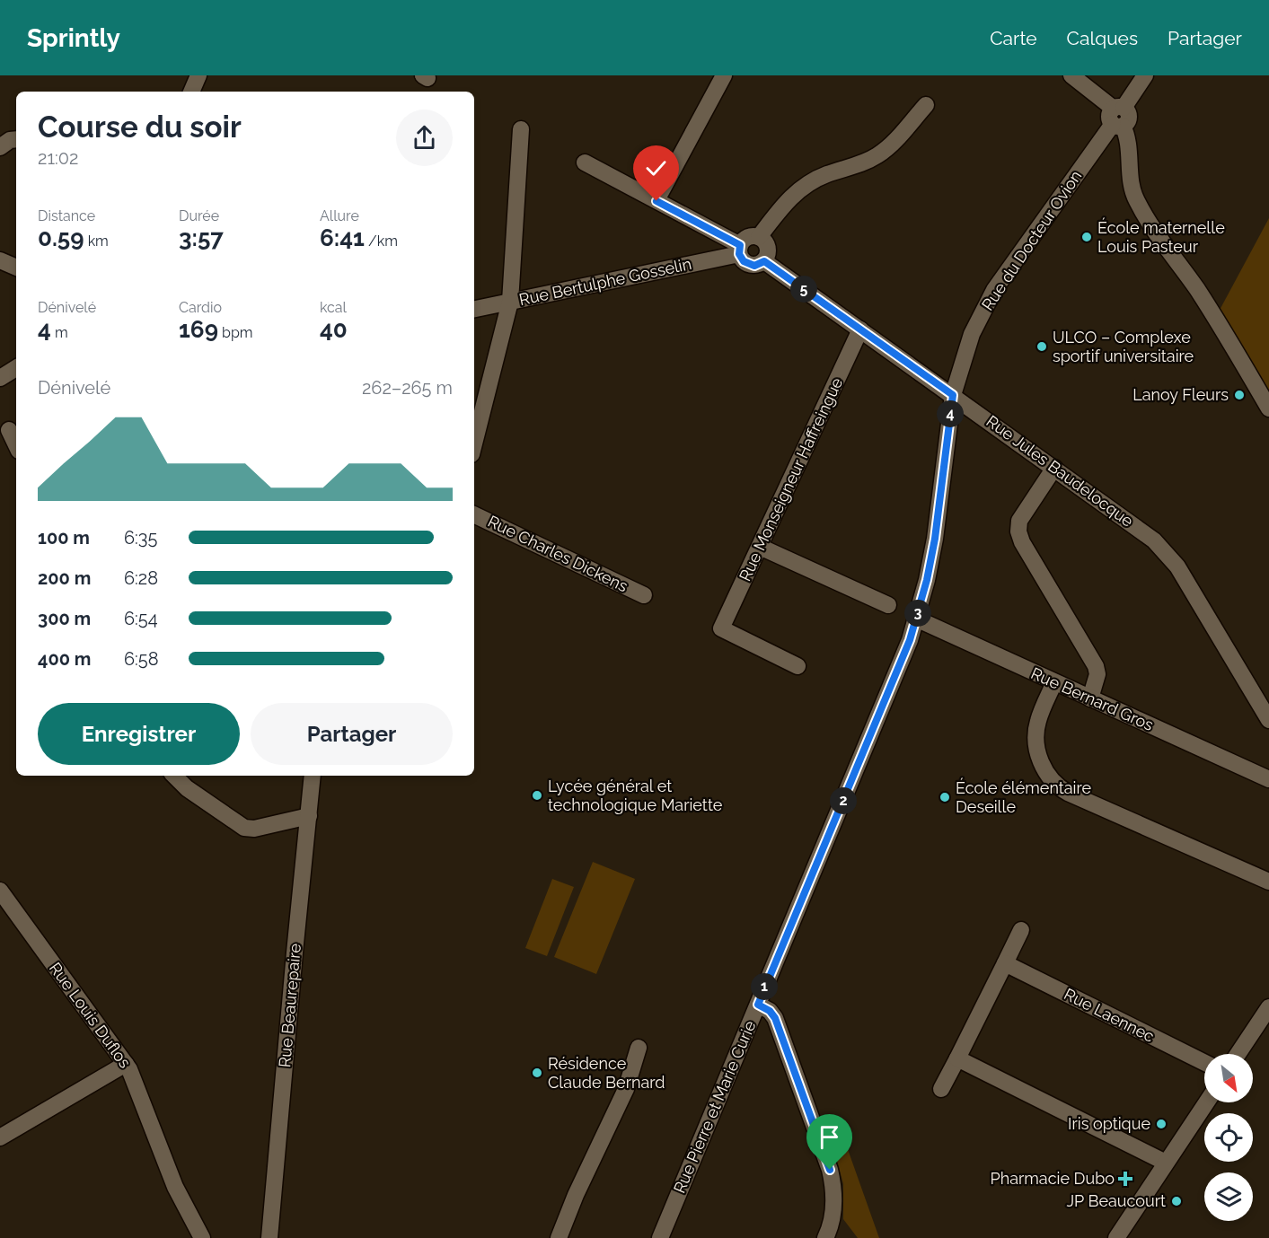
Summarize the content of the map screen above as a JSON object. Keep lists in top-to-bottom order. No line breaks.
{"streets":{"street":["Rue du Docteur Ovion","Rue Bertulphe Gosselin","Rue Jules Baudelocque","Rue Monseigneur Haffreingue","Rue Charles Dickens","Rue Bernard Gros","Rue Beaurepaire","Rue Louis Duflos","Rue Laennec","Rue Pierre et Marie Curie"]},"crossings":[["Rue du Docteur Ovion","Rue Jules Baudelocque"],["Rue du Docteur Ovion","Rue Pierre et Marie Curie"],["Rue Bertulphe Gosselin","Rue Jules Baudelocque"],["Rue Jules Baudelocque","Rue Monseigneur Haffreingue"],["Rue Jules Baudelocque","Rue Pierre et Marie Curie"],["Rue Bernard Gros","Rue Pierre et Marie Curie"]],"places":{"other":["École maternelle Louis Pasteur","ULCO – Complexe sportif universitaire","Lanoy Fleurs","Lycée général et technologique Mariette","École élémentaire Deseille","Résidence Claude Bernard","Iris optique","JP Beaucourt"],"health":["Pharmacie Dubo"]},"north":"bottom right","page":{"header":"Sprintly","nav":["Carte","Calques","Partager"],"heading":["Course du soir","21:02"],"stats":[["Distance","0.59 km"],["Durée","3:57"],["Allure","6:41 /km"],["Dénivelé","4 m"],["Cardio","169 bpm"],["kcal","40"]],"pins":["5","4","3","2","1"],"chart":["Dénivelé","262–265 m"],"list":[{"name":"100 m","note":"6:35"},{"name":"200 m","note":"6:28"},{"name":"300 m","note":"6:54"},{"name":"400 m","note":"6:58"}],"buttons":["Enregistrer","Partager"]}}
